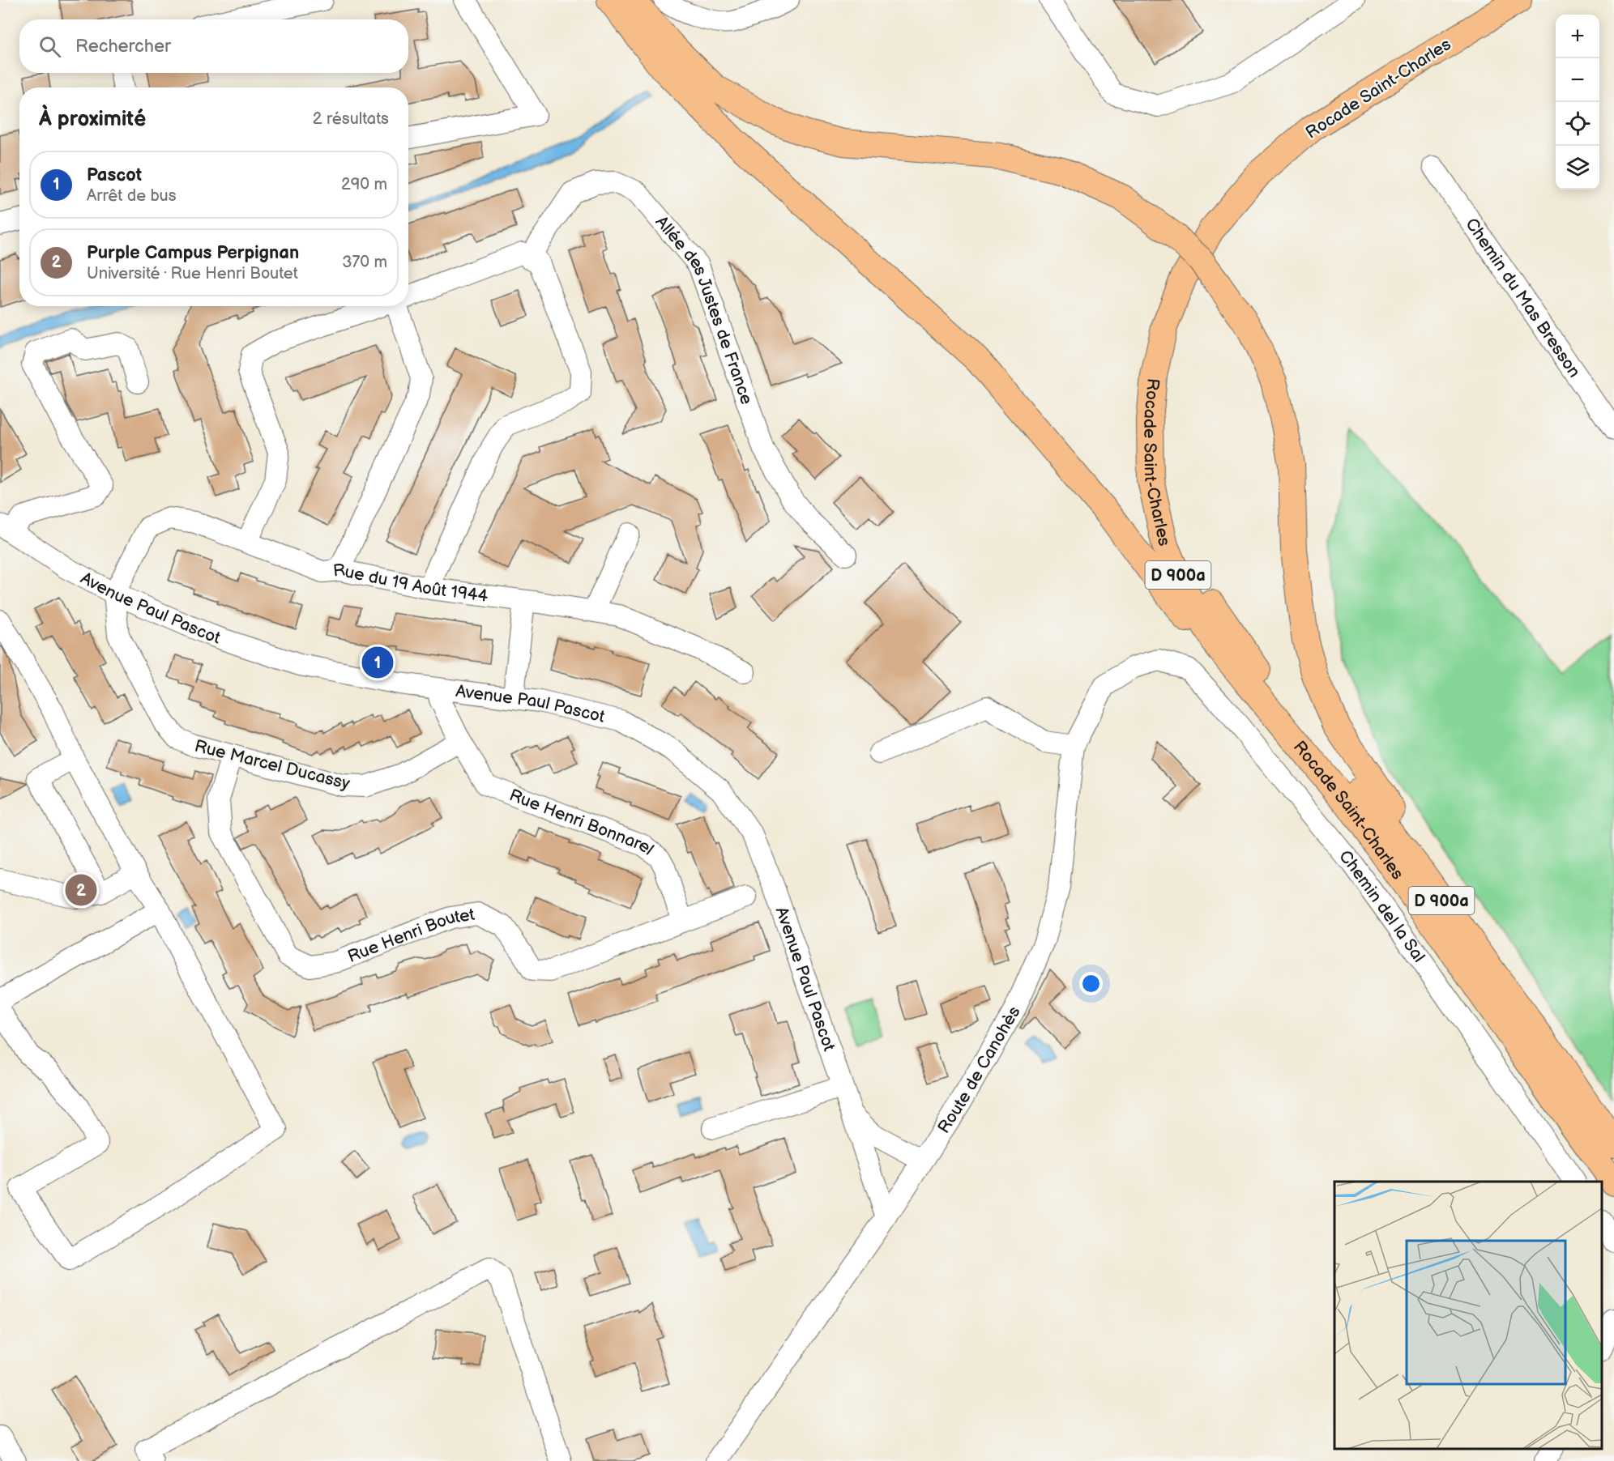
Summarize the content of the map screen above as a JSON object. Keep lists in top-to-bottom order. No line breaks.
{"streets":{"main road":["Rocade Saint-Charles","D 900a"],"street":["Chemin du Mas Bresson","Allée des Justes de France","Rue du 19 Août 1944","Avenue Paul Pascot","Rue Marcel Ducassy","Rue Henri Bonnarel","Chemin del la Sal","Rue Henri Boutet","Route de Canohès"]},"crossings":[["Rue du 19 Août 1944","Avenue Paul Pascot"],["Rue du 19 Août 1944","Rue Marcel Ducassy"],["Avenue Paul Pascot","Rue Marcel Ducassy"],["Avenue Paul Pascot","Route de Canohès"],["Rue Marcel Ducassy","Rue Henri Bonnarel"],["Rue Marcel Ducassy","Rue Henri Boutet"],["Rue Henri Bonnarel","Rue Henri Boutet"],["Chemin del la Sal","Route de Canohès"]],"page":{"map_buttons":["+","−"],"search":"Rechercher","heading":["À proximité","2 résultats"],"list":[{"mark":"1","name":"Pascot","note":"Arrêt de bus","value":"290 m"},{"mark":"2","name":"Purple Campus Perpignan","note":"Université · Rue Henri Boutet","value":"370 m"}],"pins":["1","2"]}}
